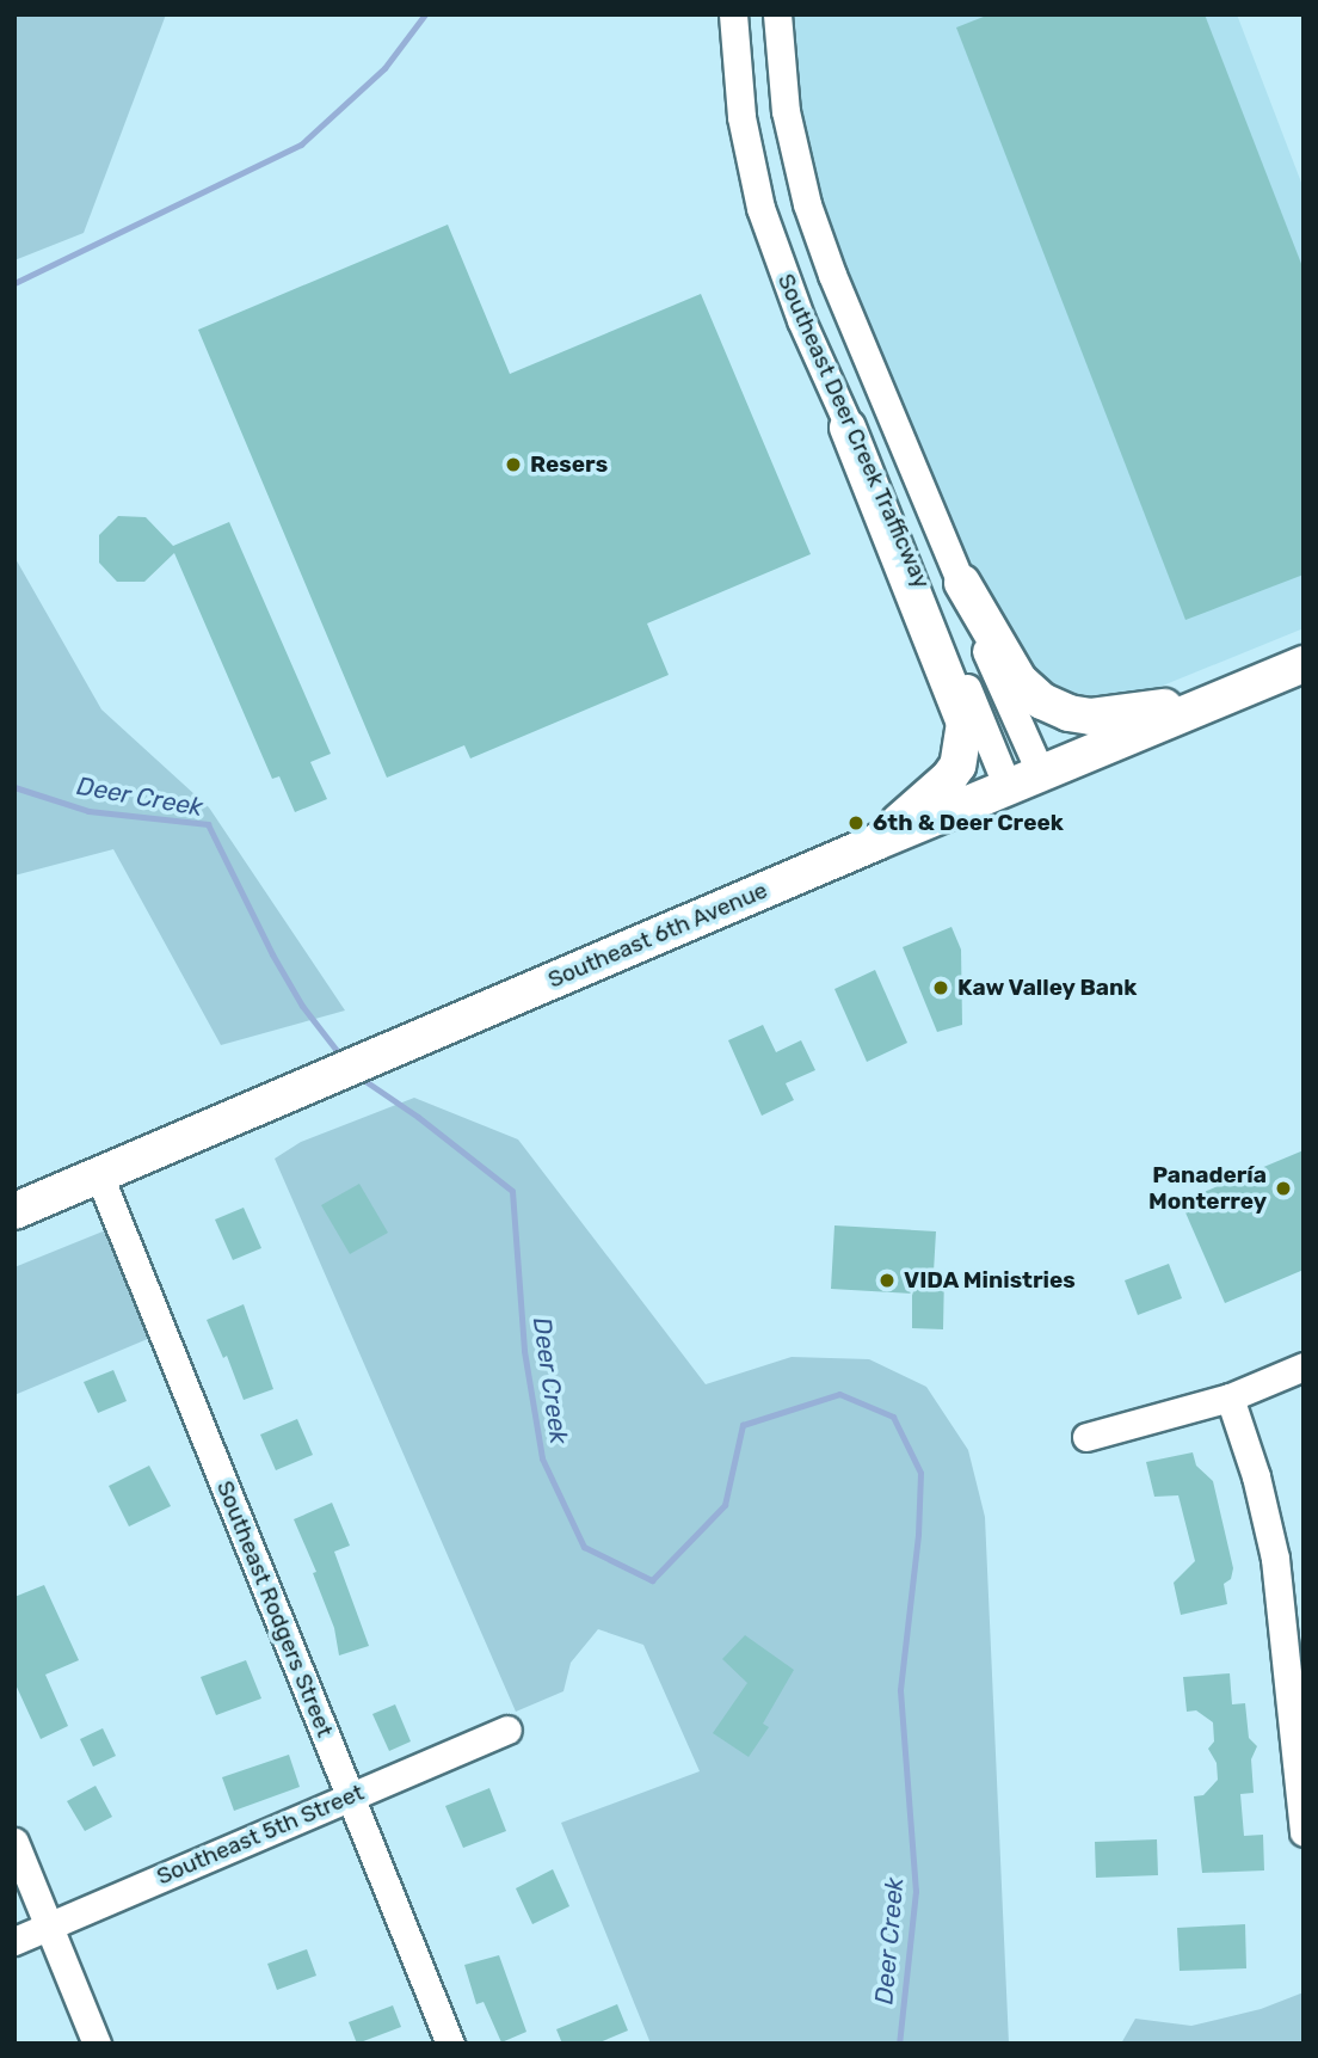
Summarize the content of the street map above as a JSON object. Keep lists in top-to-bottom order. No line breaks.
{"streets":{"main road":["Southeast 6th Avenue"],"street":["Southeast Deer Creek Trafficway","Southeast Rodgers Street","Southeast 5th Street"]},"crossings":[["Southeast Deer Creek Trafficway","Southeast 6th Avenue"],["Southeast 6th Avenue","Southeast Rodgers Street"],["Southeast Rodgers Street","Southeast 5th Street"]],"water":["Deer Creek"],"places":["Resers","6th & Deer Creek","Kaw Valley Bank","Panadería Monterrey","VIDA Ministries"]}
